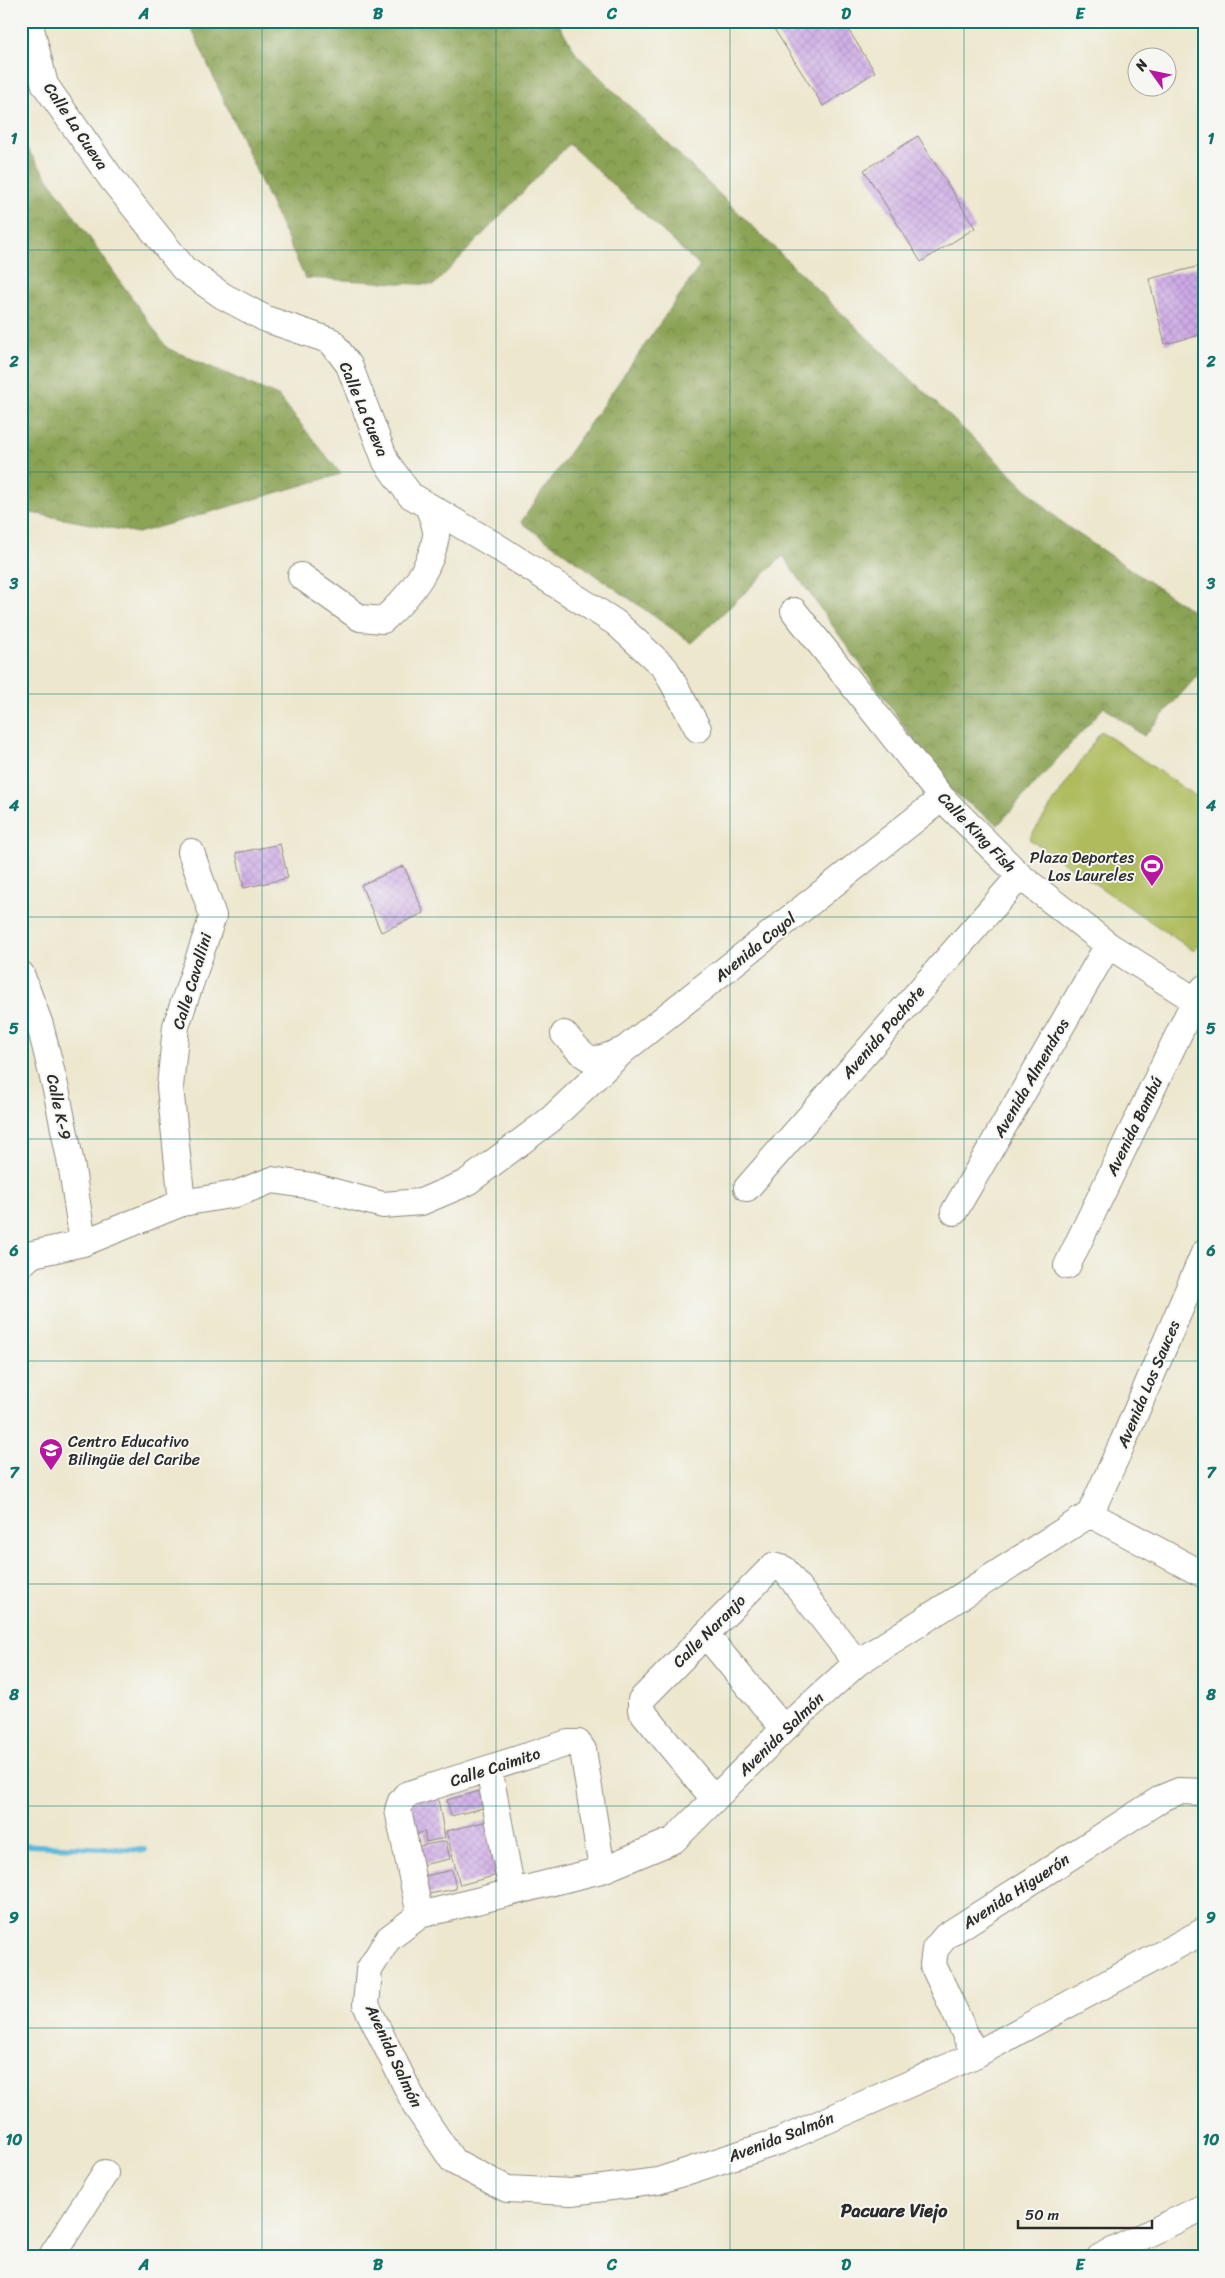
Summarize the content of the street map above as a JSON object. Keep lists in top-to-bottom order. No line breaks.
{"streets":{"street":["Calle La Cueva","Calle King Fish","Avenida Coyol","Calle Cavallini","Avenida Pochote","Avenida Almendros","Calle K-9","Avenida Bambú","Avenida Los Sauces","Calle Naranjo","Avenida Salmón","Calle Caimito","Avenida Higuerón"]},"crossings":[["Calle King Fish","Avenida Coyol"],["Calle King Fish","Avenida Pochote"],["Calle King Fish","Avenida Almendros"],["Calle King Fish","Avenida Bambú"],["Avenida Los Sauces","Avenida Salmón"],["Calle Naranjo","Avenida Salmón"],["Avenida Salmón","Calle Caimito"],["Avenida Salmón","Avenida Higuerón"]],"districts":["Pacuare Viejo"],"places":{"sports":["Plaza Deportes Los Laureles"],"school or university":["Centro Educativo Bilingüe del Caribe"]},"scale_bar":"50 m","north":"top left","grid":{"columns":["A","B","C","D","E"],"rows":["1","2","3","4","5","6","7","8","9","10"]}}
